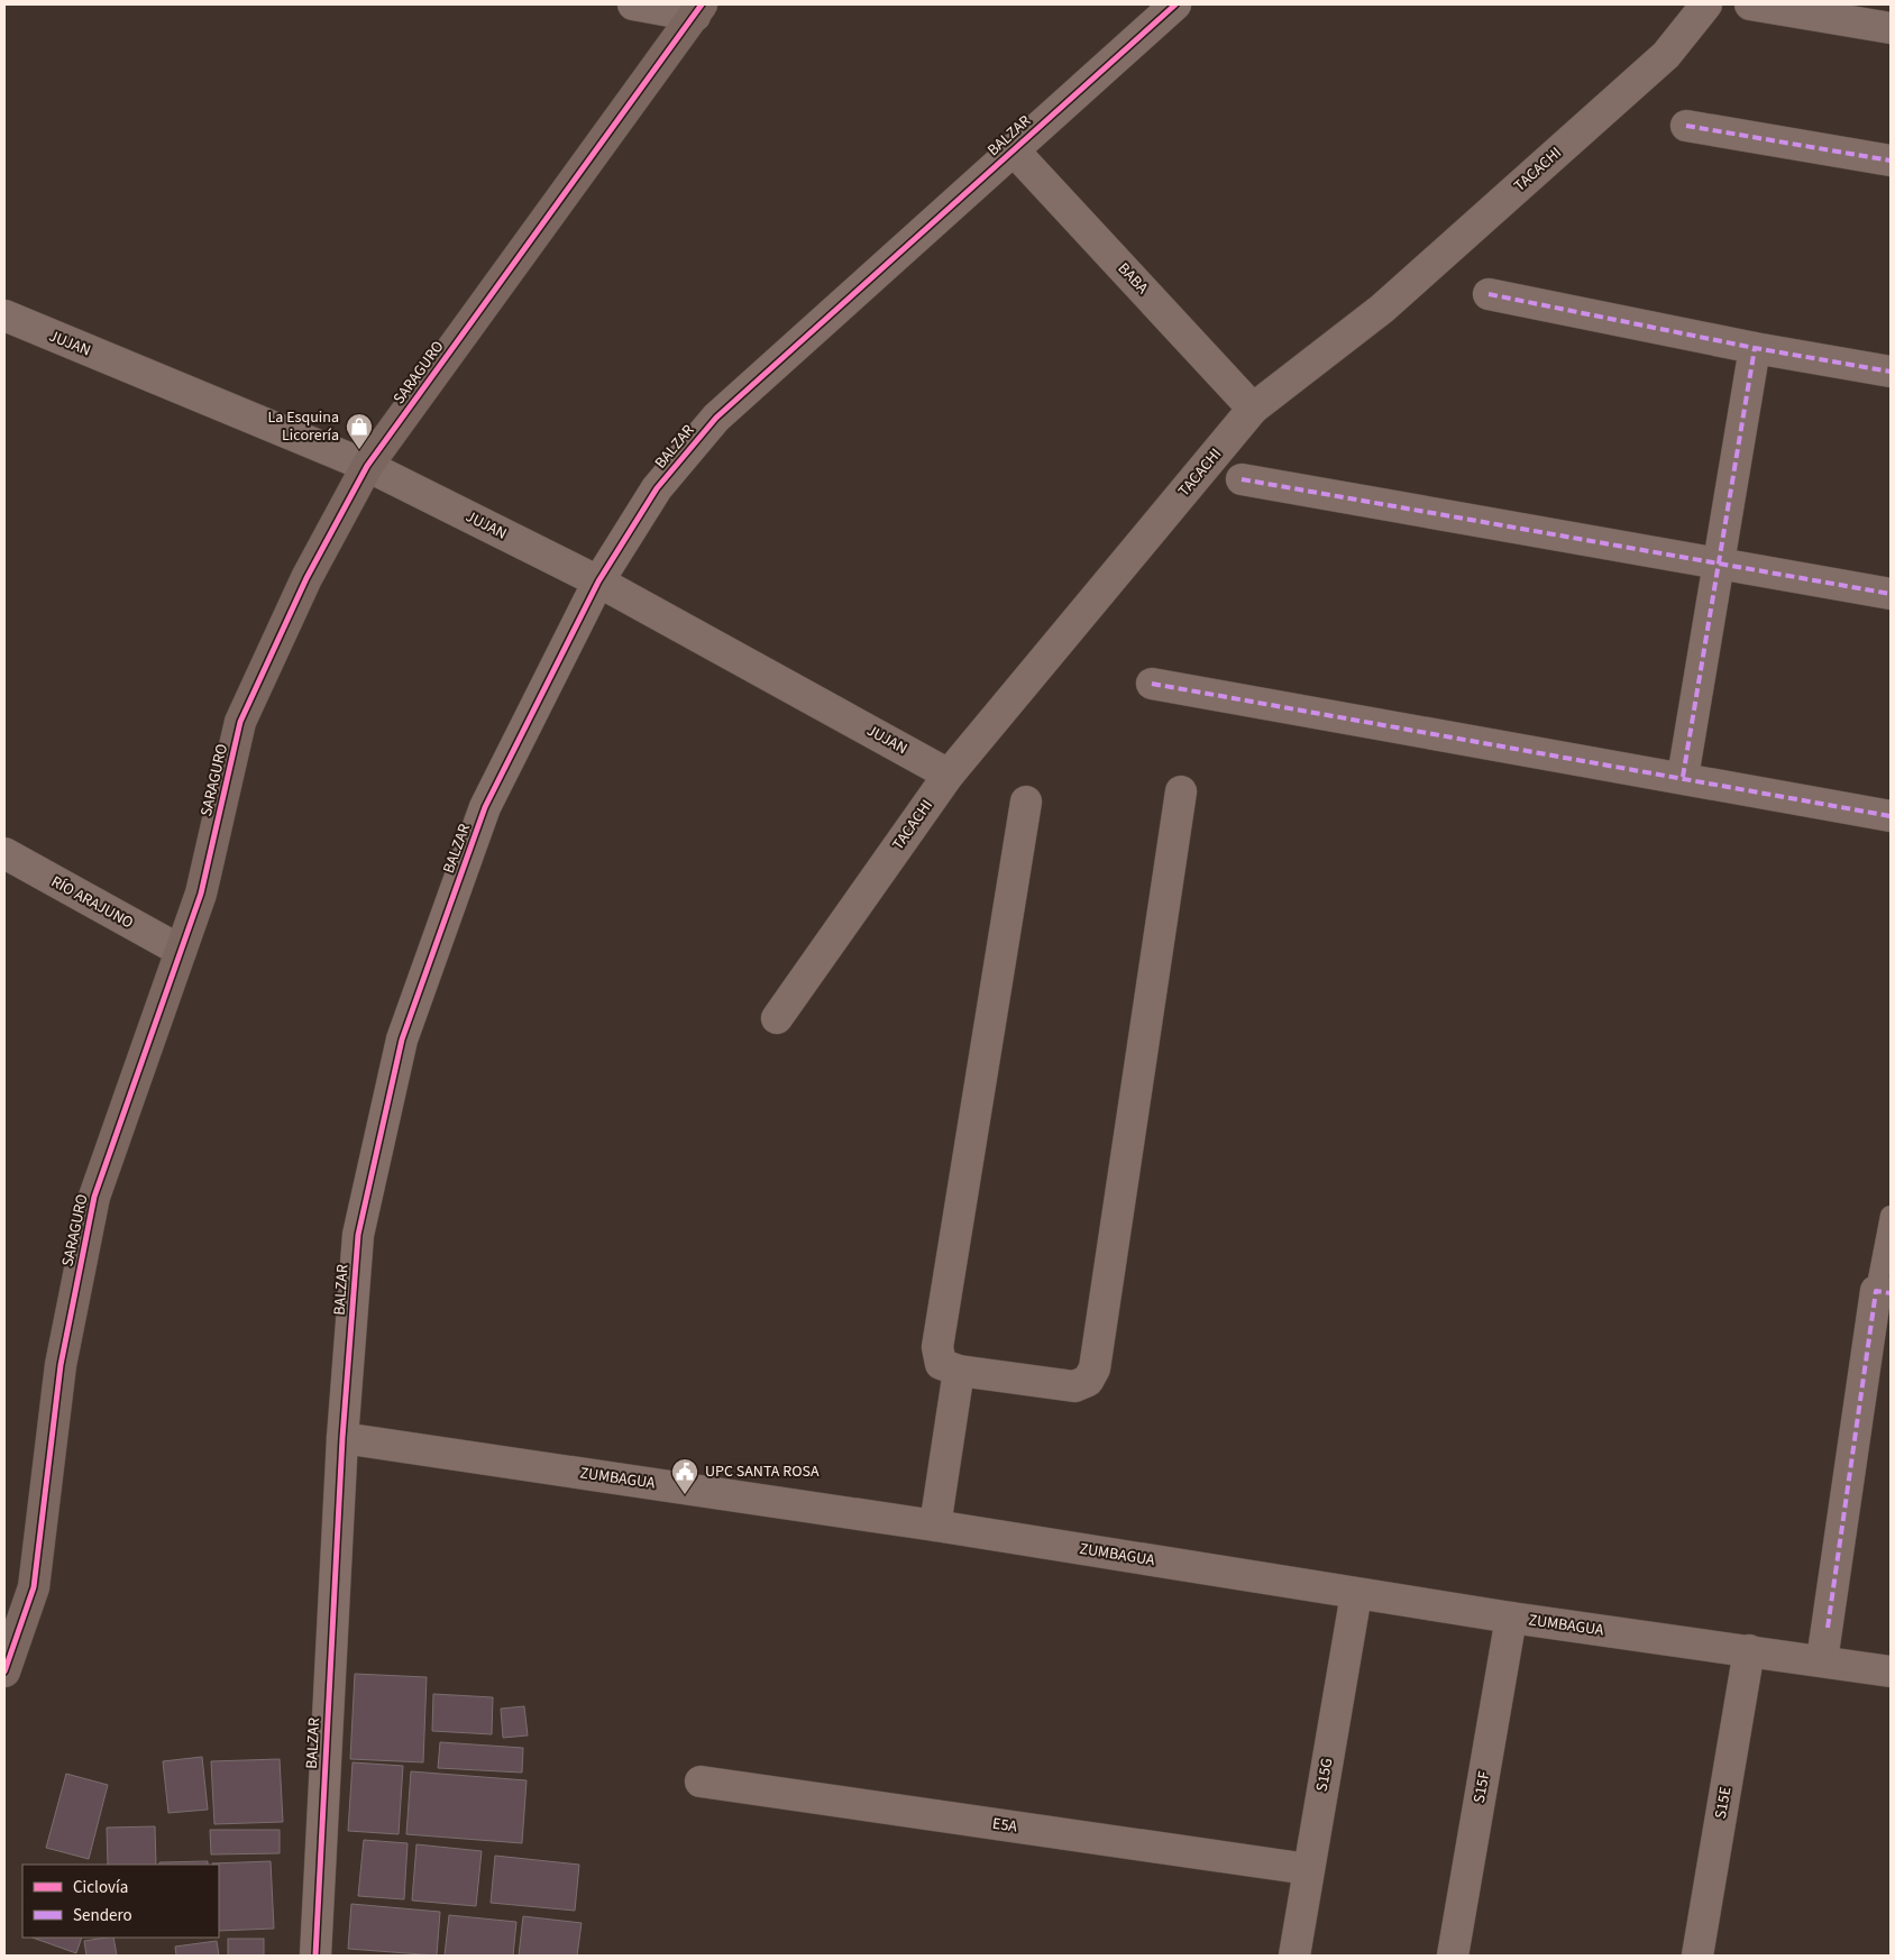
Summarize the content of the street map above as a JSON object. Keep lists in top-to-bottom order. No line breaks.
{"streets":{"street":["BALZAR","TACACHI","BABA","JUJAN","SARAGURO","RÍO ARAJUNO","ZUMBAGUA","S15G","S15F","S15E","E5A"]},"crossings":[["BALZAR","BABA"],["BALZAR","JUJAN"],["BALZAR","ZUMBAGUA"],["TACACHI","BABA"],["TACACHI","JUJAN"],["JUJAN","SARAGURO"],["SARAGURO","RÍO ARAJUNO"],["ZUMBAGUA","S15G"],["ZUMBAGUA","S15F"],["ZUMBAGUA","S15E"],["S15G","E5A"]],"places":{"shop":["La Esquina Licorería"],"public building":["UPC SANTA ROSA"]},"legend":["Ciclovía","Sendero"]}
